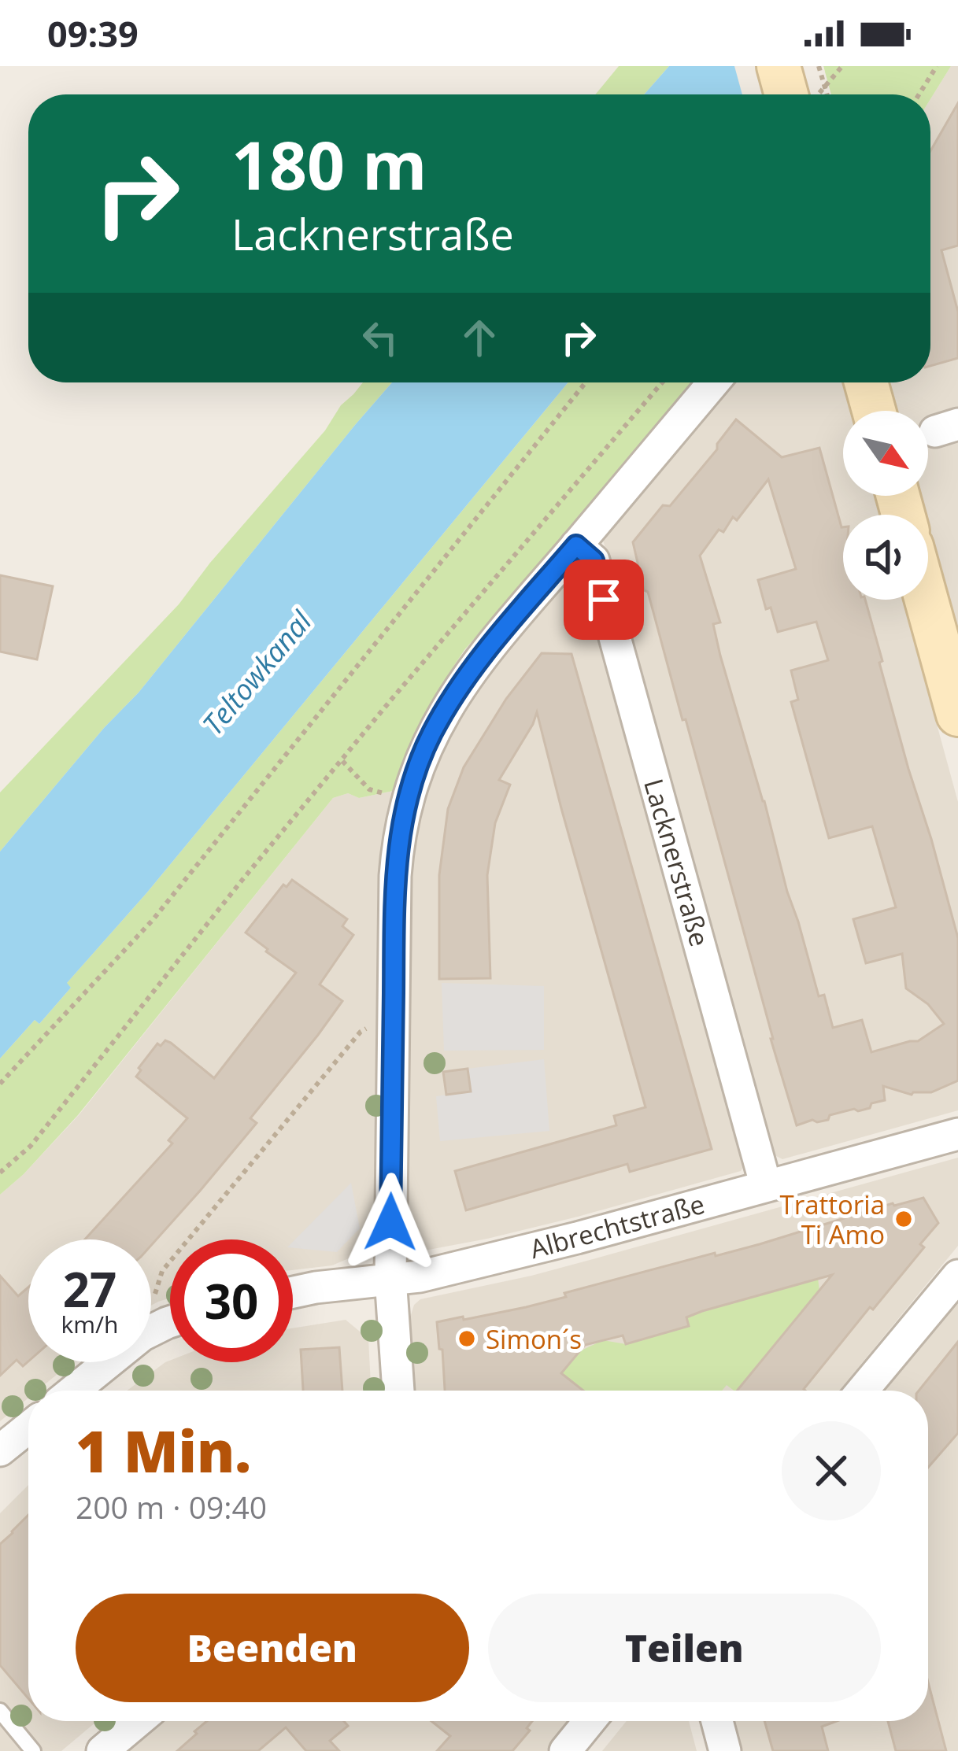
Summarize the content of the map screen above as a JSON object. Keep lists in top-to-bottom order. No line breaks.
{"streets":{"street":["Lacknerstraße","Albrechtstraße"]},"crossings":[["Lacknerstraße","Albrechtstraße"]],"water":["Teltowkanal"],"places":["Trattoria Ti Amo","Simon´s"],"north":"bottom right","page":{"status":"09:39","turn":["180 m","Lacknerstraße"],"speed":"27 km/h","limit":"30","heading":["1 Min.","200 m · 09:40"],"buttons":["Beenden","Teilen"]}}
